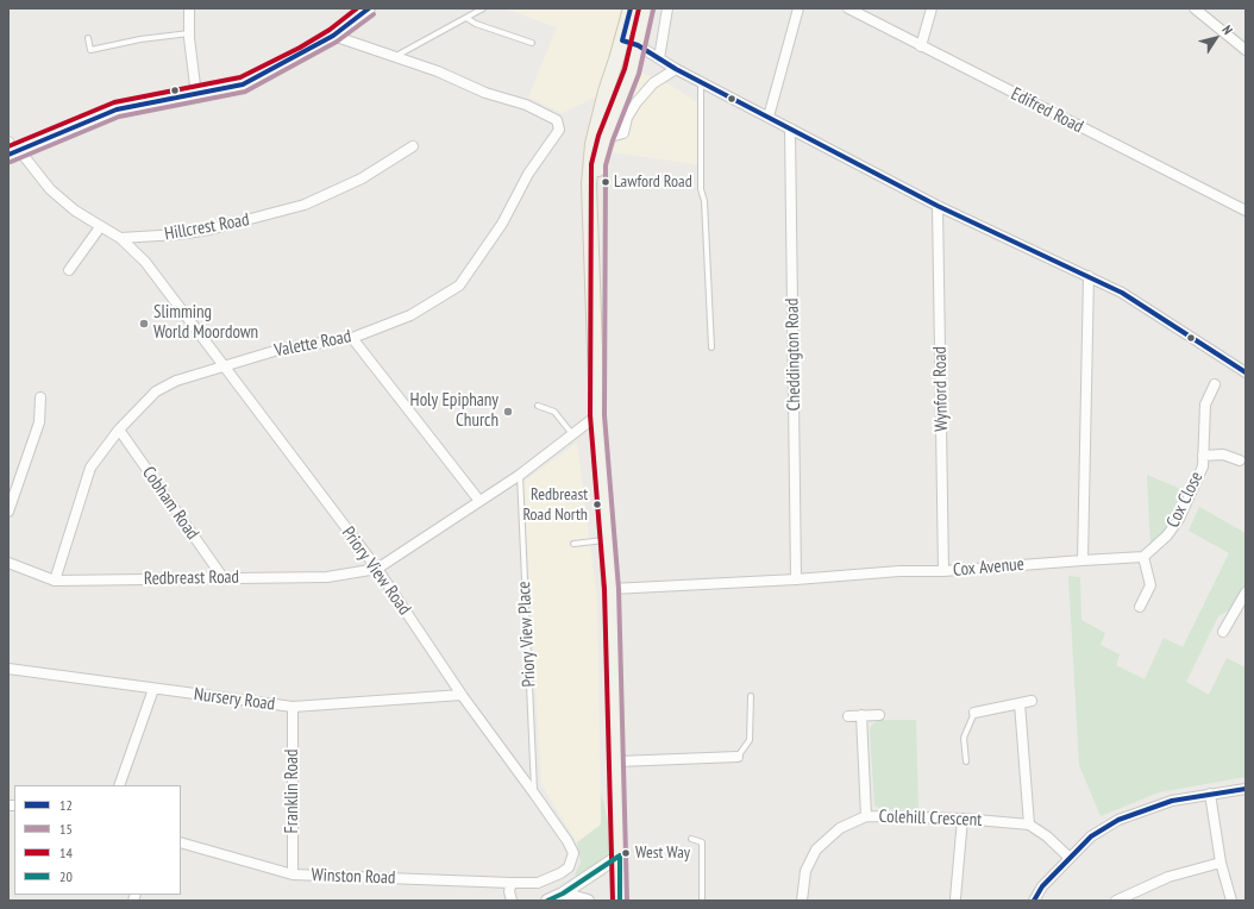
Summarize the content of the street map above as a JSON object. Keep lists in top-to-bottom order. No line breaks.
{"streets":{"street":["Edifred Road","Hillcrest Road","Valette Road","Cheddington Road","Wynford Road","Cox Close","Cobham Road","Cox Avenue","Priory View Road","Redbreast Road","Nursery Road","Franklin Road","Colehill Crescent","Winston Road"],"lane":["Priory View Place"]},"crossings":[["Hillcrest Road","Priory View Road"],["Valette Road","Cobham Road"],["Valette Road","Priory View Road"],["Valette Road","Redbreast Road"],["Cheddington Road","Cox Avenue"],["Wynford Road","Cox Avenue"],["Cobham Road","Redbreast Road"],["Priory View Road","Redbreast Road"],["Priory View Road","Priory View Place"],["Priory View Road","Nursery Road"],["Priory View Road","Winston Road"],["Nursery Road","Franklin Road"],["Franklin Road","Winston Road"]],"places":["Lawford Road","Slimming World Moordown","Holy Epiphany Church","Redbreast Road North","West Way"],"lines":["transit line 12","transit line 14","transit line 15","transit line 20"],"legend":["12","15","14","20"],"north":"top right"}
